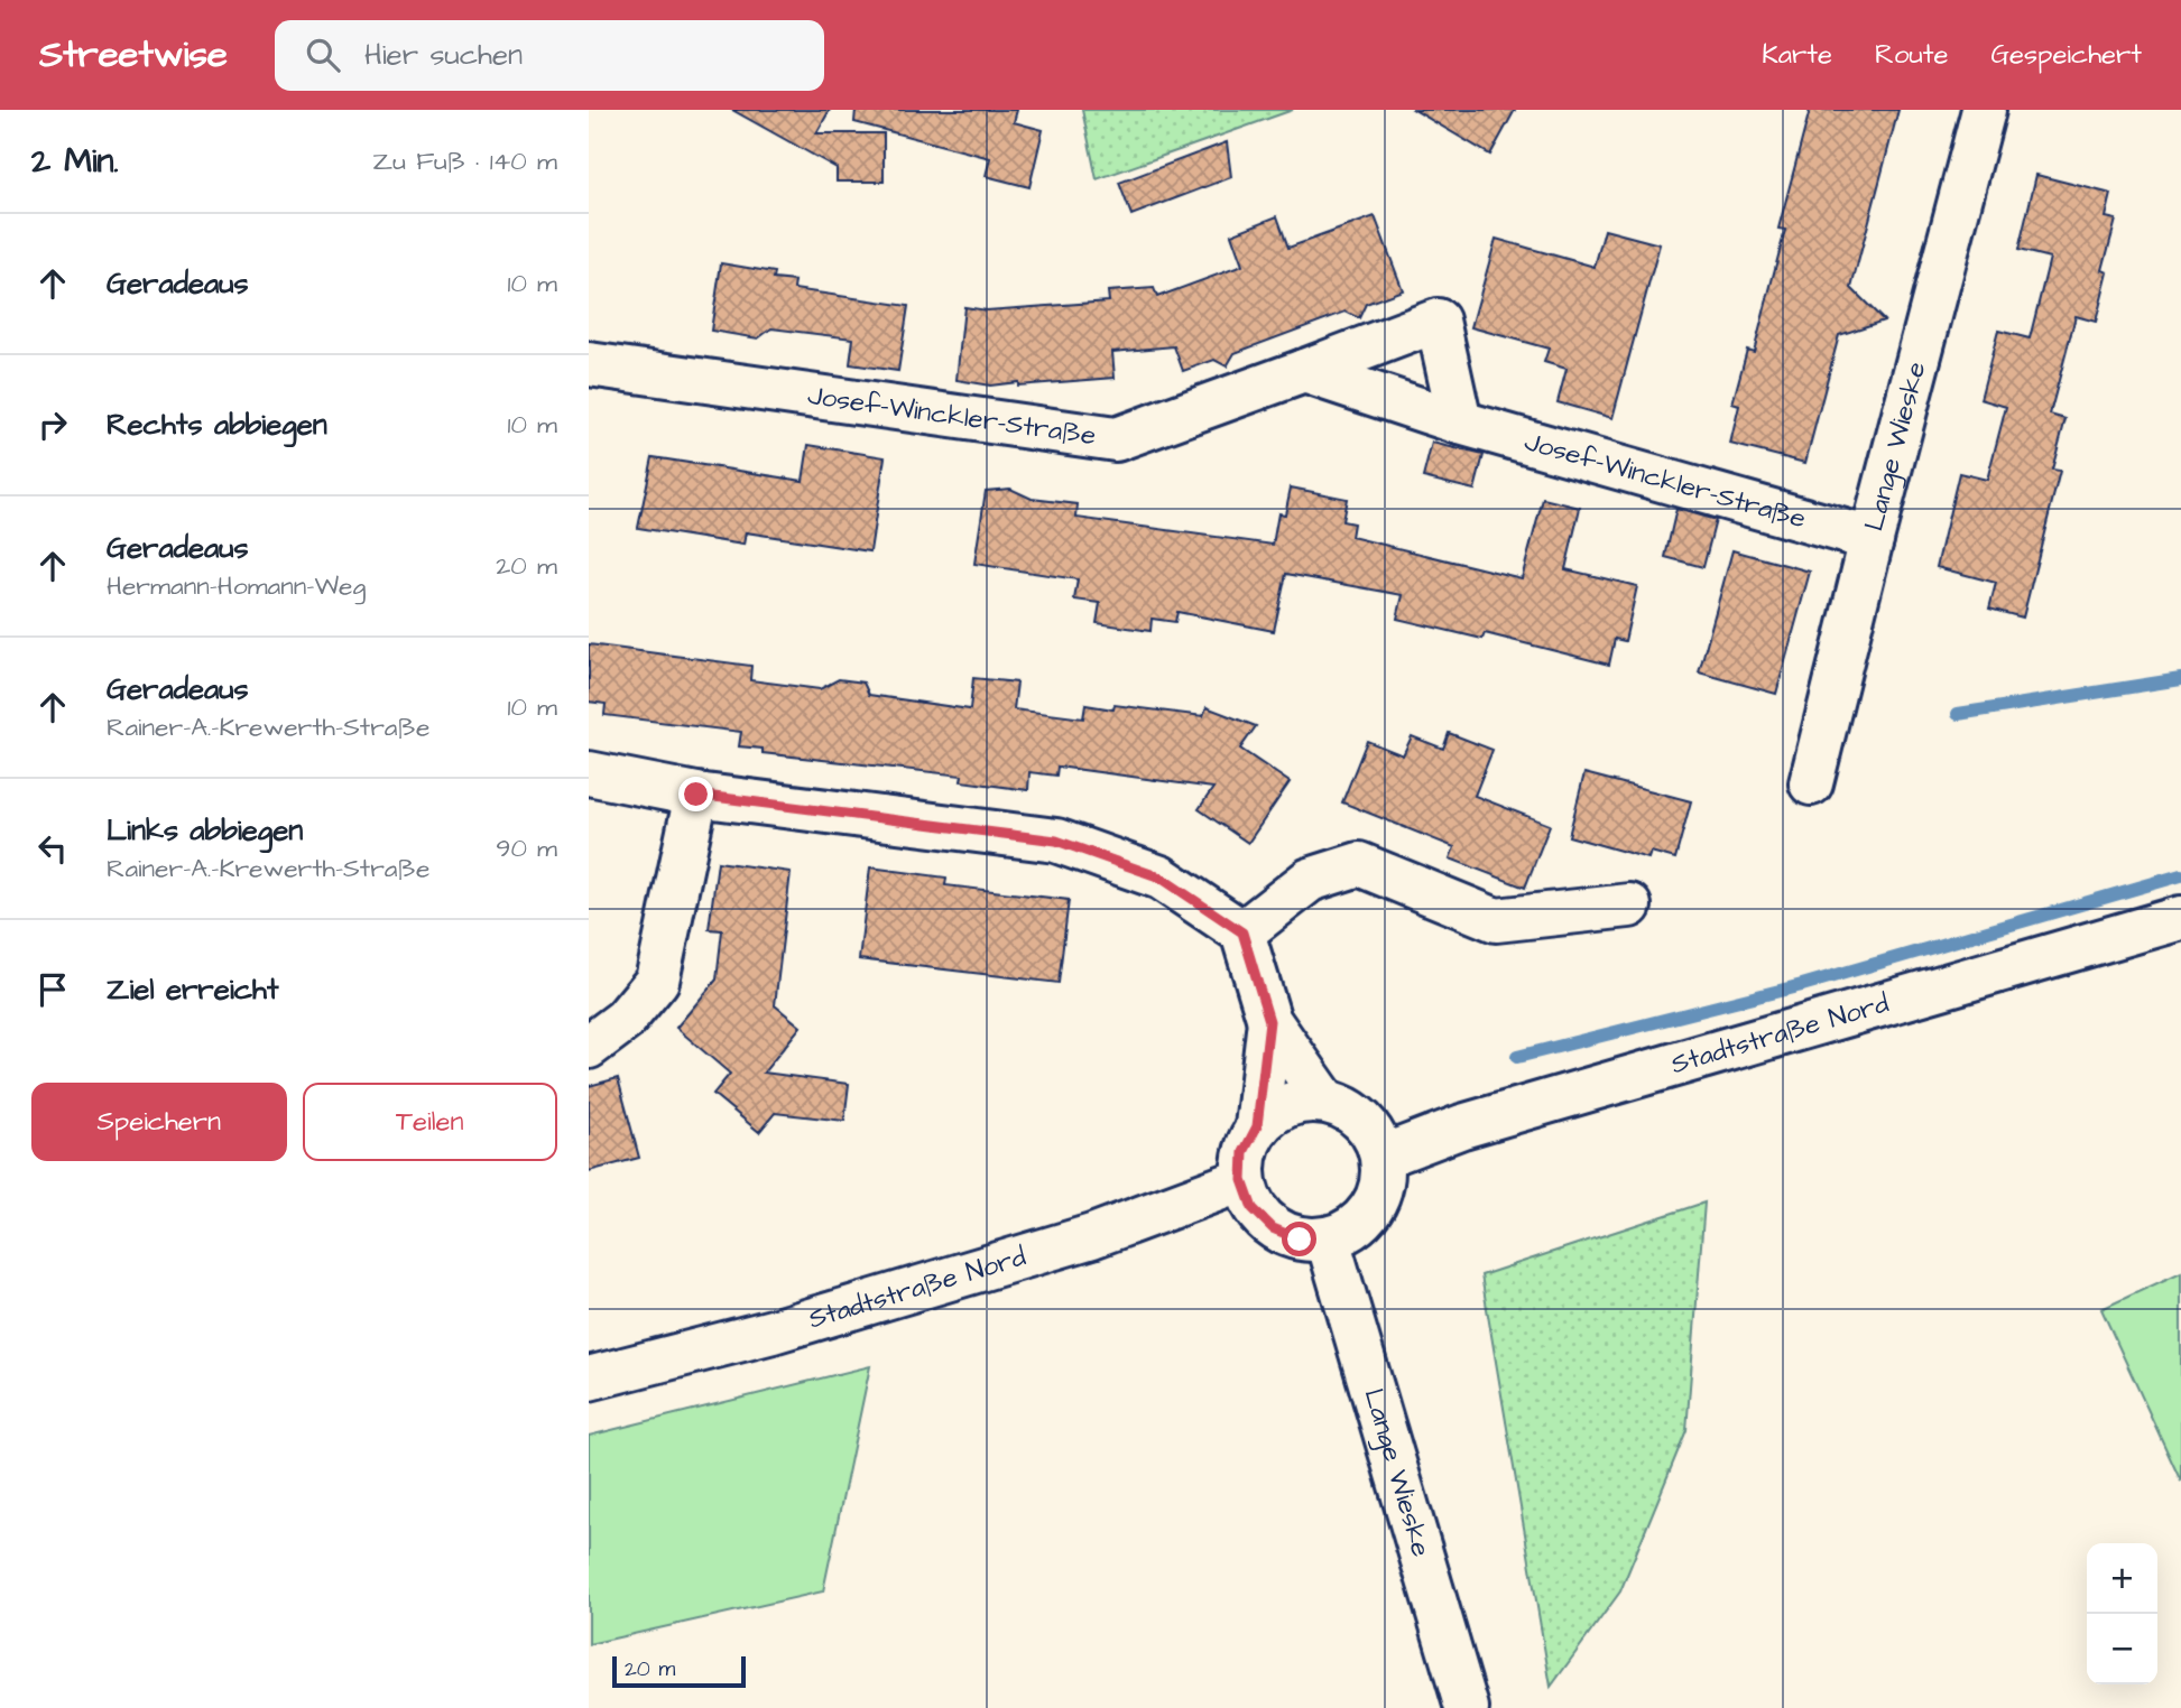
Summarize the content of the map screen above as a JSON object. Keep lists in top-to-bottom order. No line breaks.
{"streets":{"street":["Josef-Winckler-Straße","Lange Wieske","Stadtstraße Nord"]},"crossings":[["Josef-Winckler-Straße","Lange Wieske"],["Lange Wieske","Stadtstraße Nord"]],"scale_bar":"20 m","page":{"header":"Streetwise","search":"Hier suchen","nav":["Karte","Route","Gespeichert"],"heading":["2 Min.","Zu Fuß · 140 m"],"list":[["Geradeaus","10 m"],["Rechts abbiegen","10 m"],["Geradeaus","Hermann-Homann-Weg","20 m"],["Geradeaus","Rainer-A.-Krewerth-Straße","10 m"],["Links abbiegen","Rainer-A.-Krewerth-Straße","90 m"],"Ziel erreicht"],"buttons":["Speichern","Teilen"],"map_buttons":["+","−"],"scale":"20 m"}}
